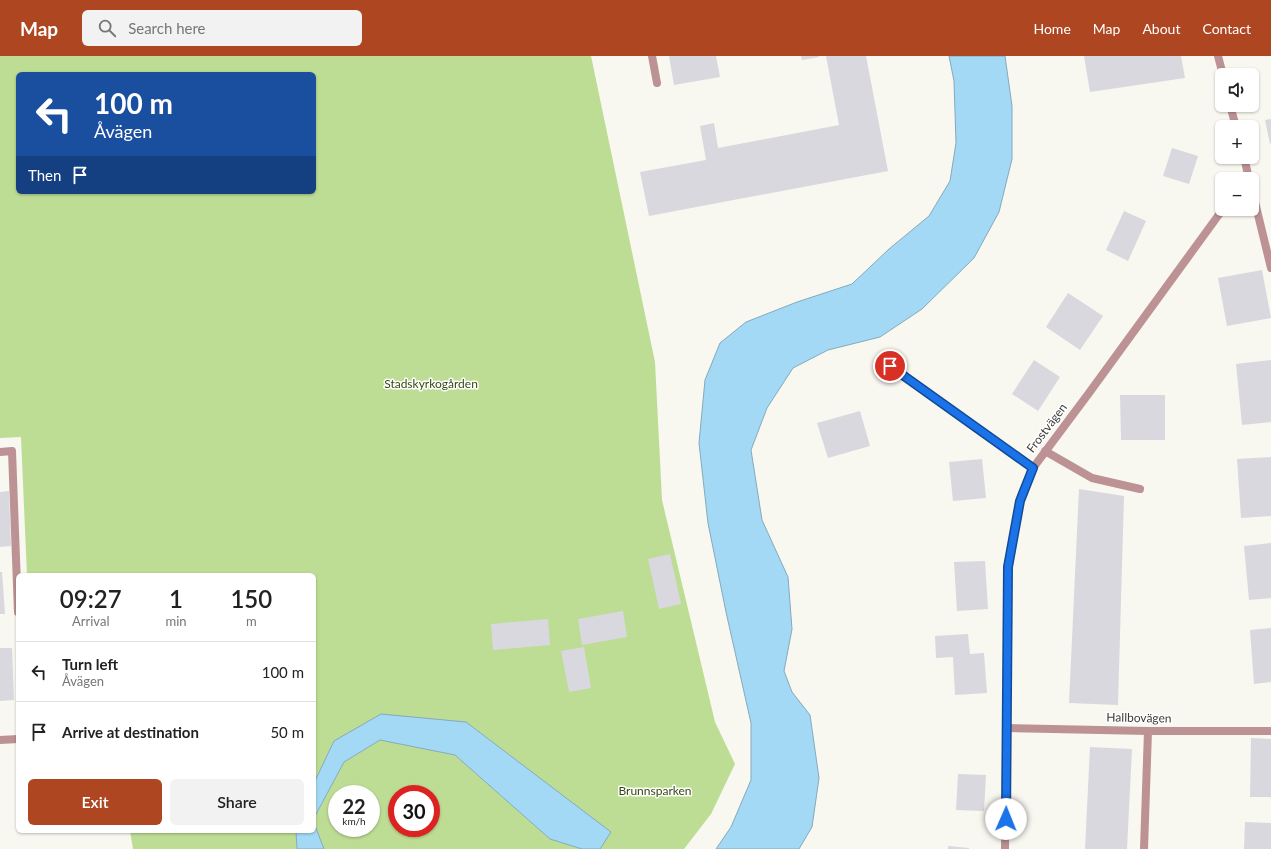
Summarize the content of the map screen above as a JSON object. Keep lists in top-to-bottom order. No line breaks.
{"streets":{"street":["Frostvägen","Hallbovägen"]},"crossings":[["Frostvägen","Hallbovägen"]],"parks":["Stadskyrkogården","Brunnsparken"],"page":{"header":"Map","search":"Search here","nav":["Home","Map","About","Contact"],"map_buttons":["+","−"],"turn":["100 m","Åvägen"],"then":"Then","eta":["09:27","Arrival","1","min","150","m"],"list":[{"name":"Turn left","note":"Åvägen","value":"100 m"},{"name":"Arrive at destination","value":"50 m"}],"buttons":["Exit","Share"],"speed":"22 km/h","limit":"30"}}
